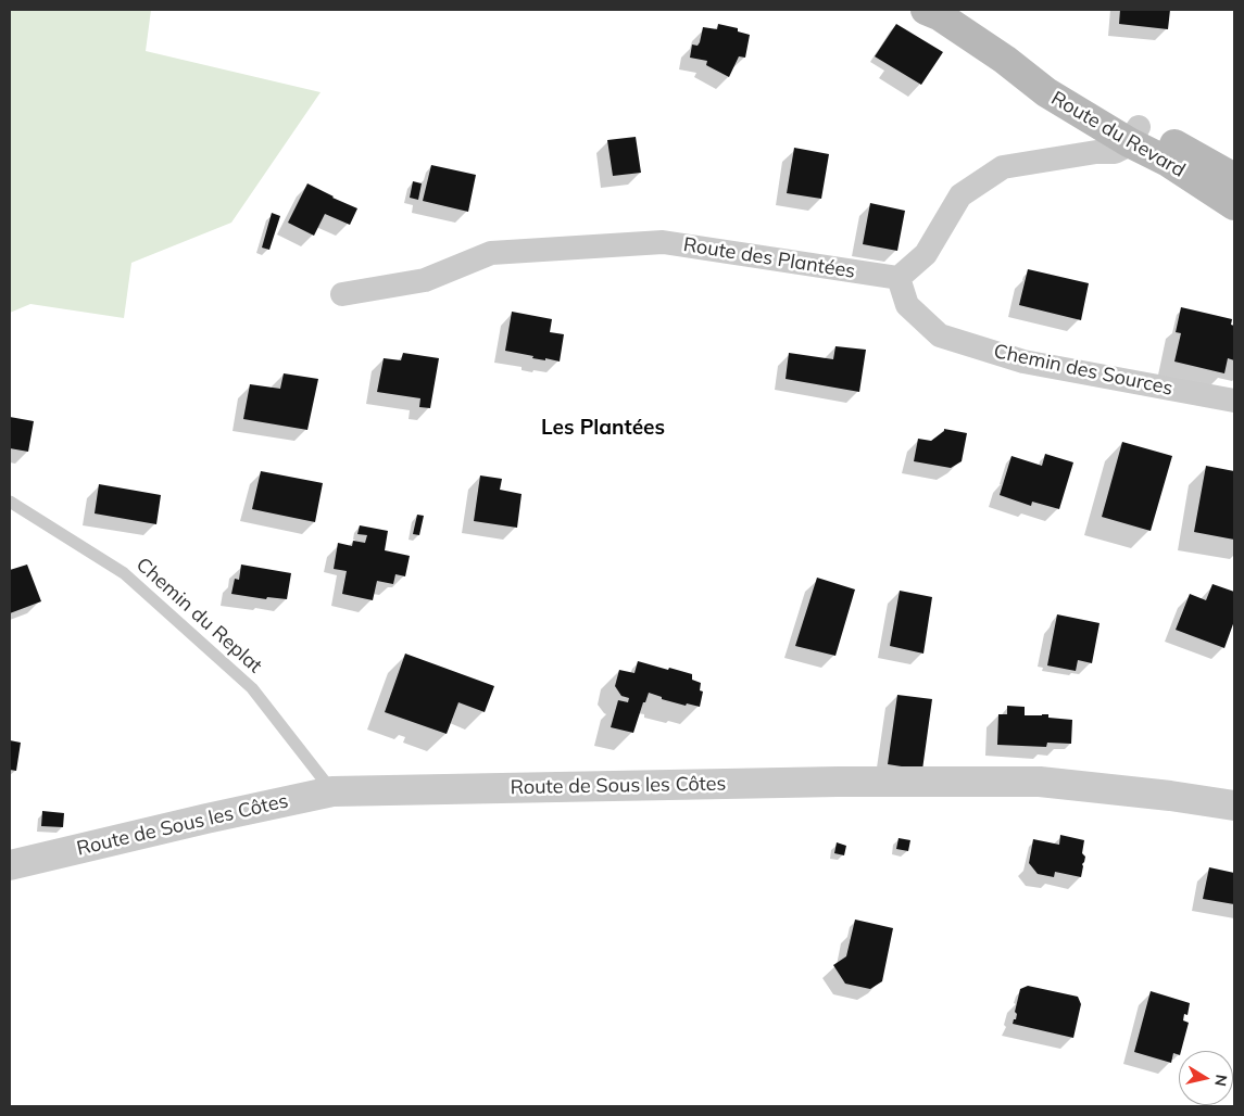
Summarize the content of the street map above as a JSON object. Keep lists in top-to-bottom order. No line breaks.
{"streets":{"main road":["Route du Revard"],"street":["Route des Plantées","Chemin des Sources","Route de Sous les Côtes"],"lane":["Chemin du Replat"]},"crossings":[["Route des Plantées","Chemin des Sources"],["Chemin du Replat","Route de Sous les Côtes"]],"districts":["Les Plantées"],"north":"right"}
